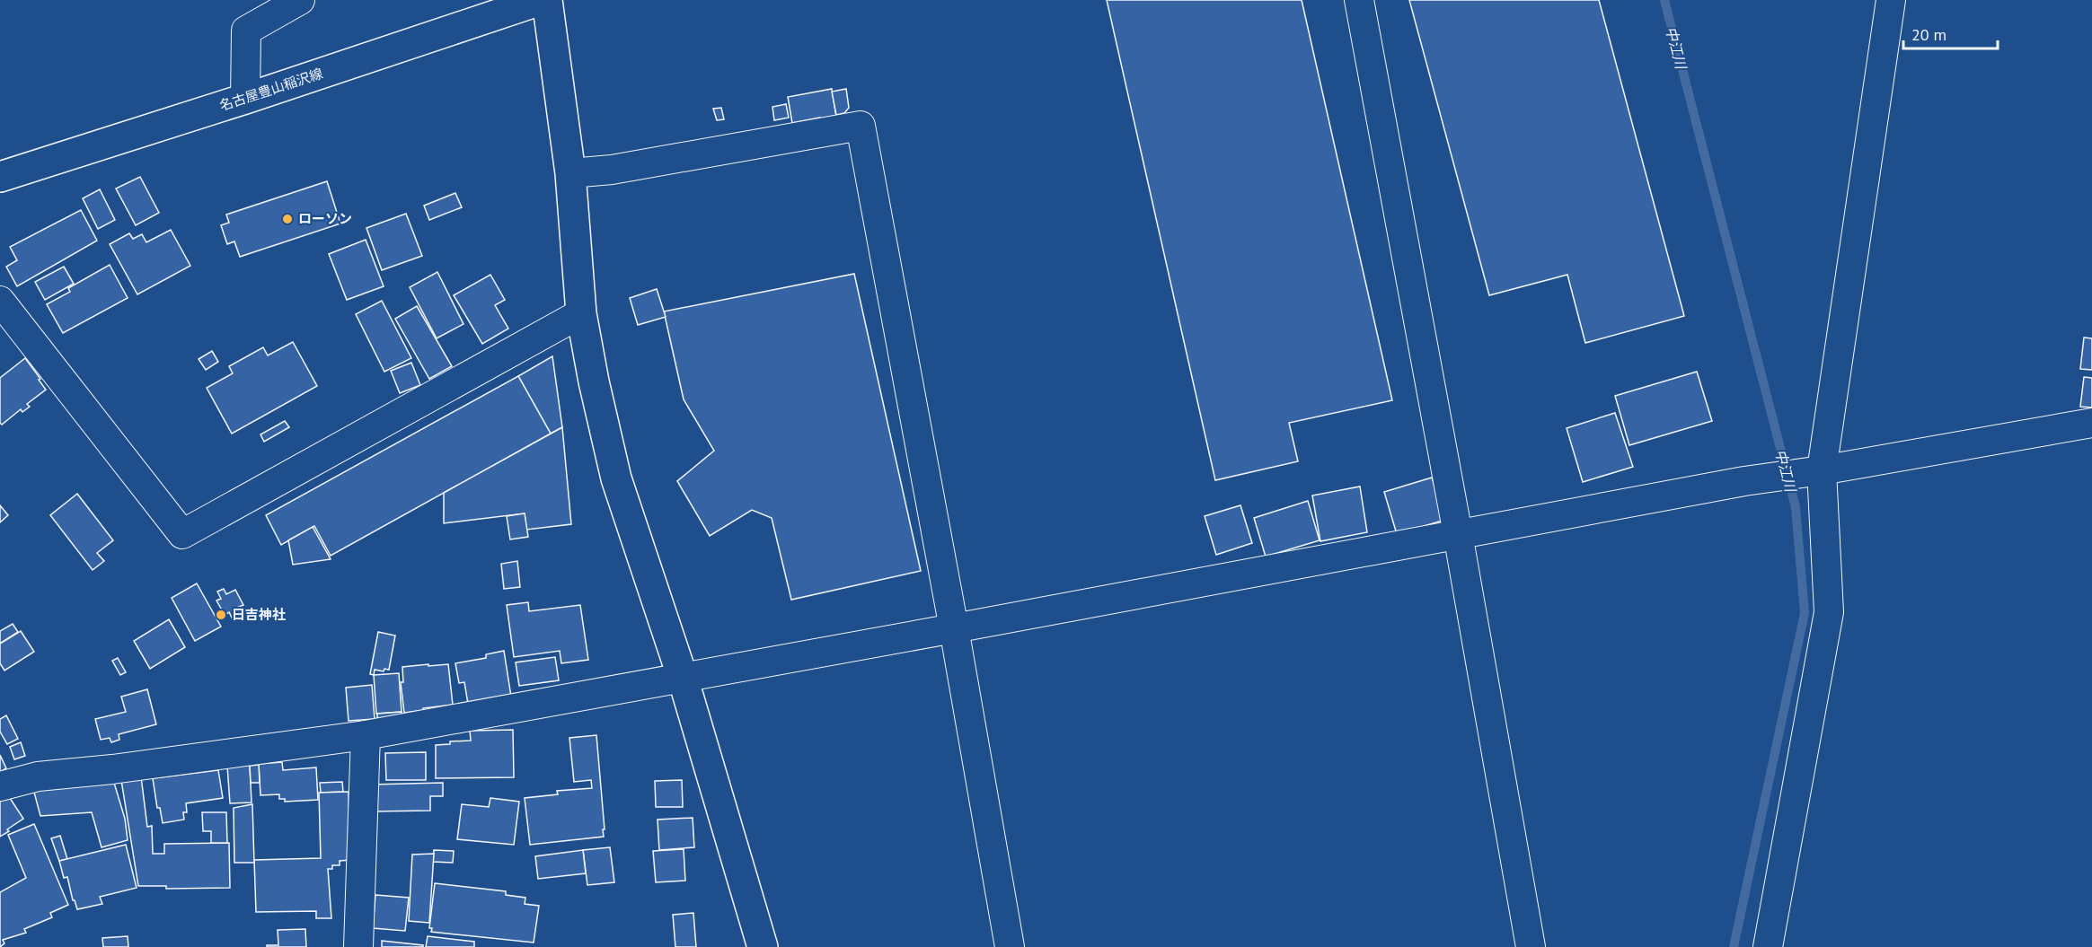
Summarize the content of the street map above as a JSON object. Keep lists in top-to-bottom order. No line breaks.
{"streets":{"street":["名古屋豊山稲沢線"]},"water":["中江川"],"places":["ローソン","日吉神社"],"scale_bar":"20 m"}
